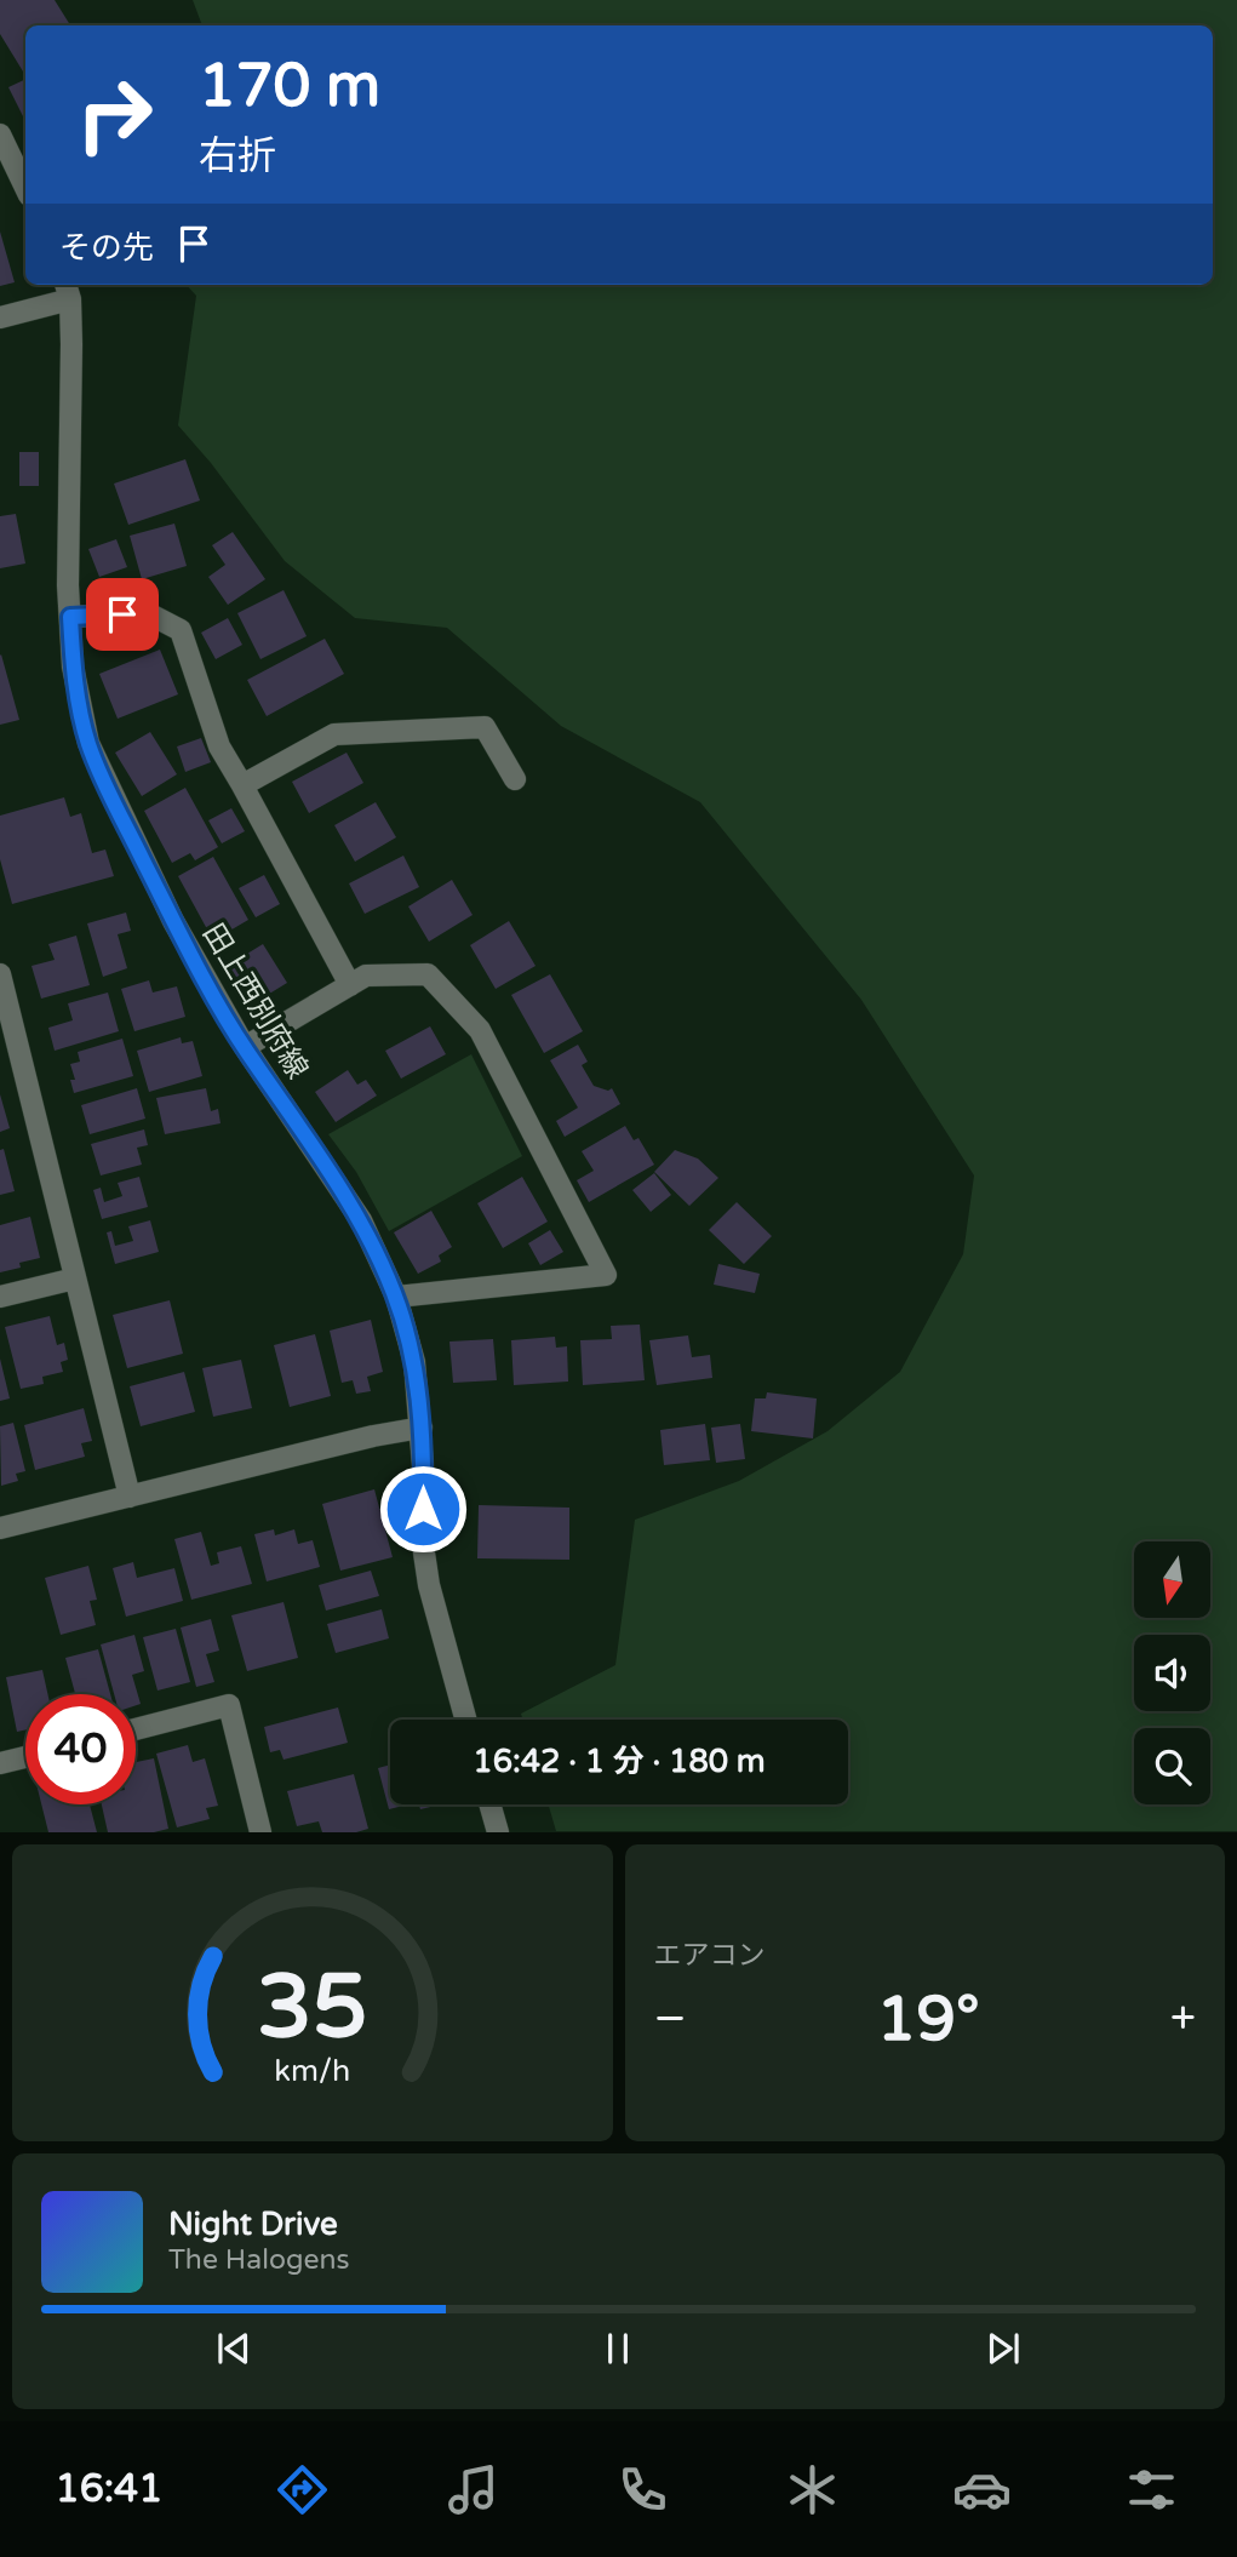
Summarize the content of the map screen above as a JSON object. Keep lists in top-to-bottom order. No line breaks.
{"streets":{"street":["田上西別府線"]},"north":"bottom","page":{"turn":["170 m","右折"],"then":"その先","limit":"40","trip":"16:42 · 1 分 · 180 m","tile":"エアコン","heat":["−","19°","+"],"song":["Night Drive","The Halogens"],"tabs":"16:41","gauge":["35","km/h"]}}
